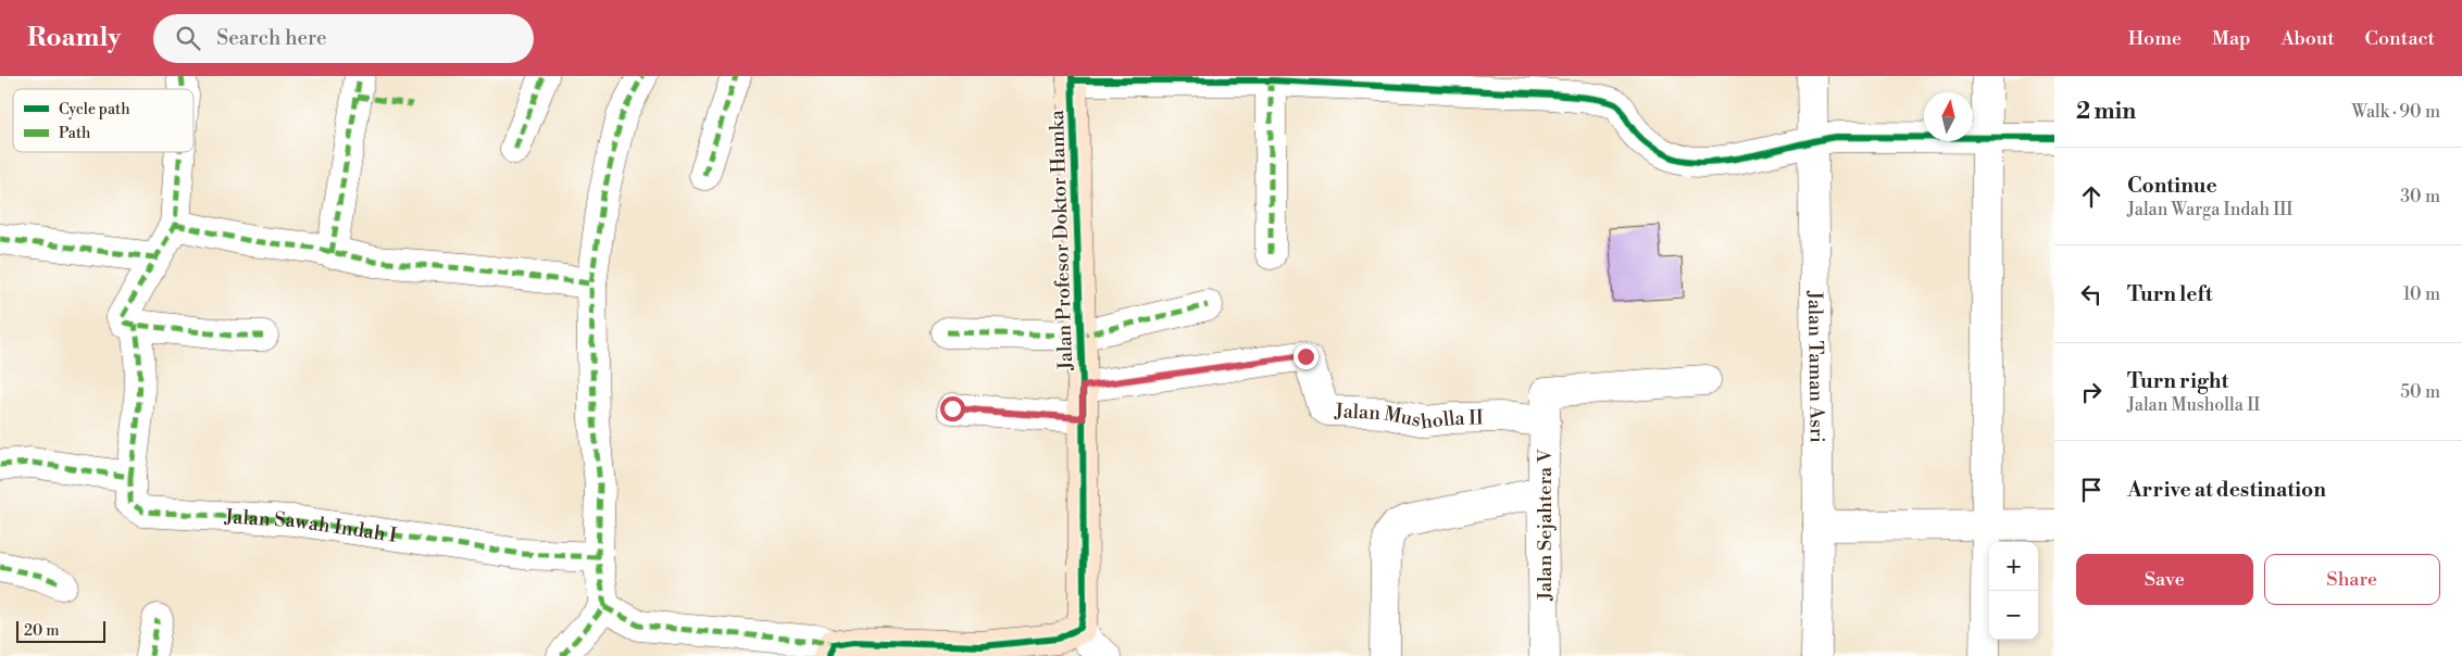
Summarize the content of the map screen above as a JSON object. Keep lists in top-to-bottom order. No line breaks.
{"streets":{"street":["Jalan Profesor Doktor Hamka","Jalan Taman Asri","Jalan Musholla II","Jalan Sejahtera V","Jalan Sawah Indah I"]},"crossings":[["Jalan Profesor Doktor Hamka","Jalan Musholla II"],["Jalan Musholla II","Jalan Sejahtera V"]],"legend":["Cycle path","Path"],"scale_bar":"20 m","north":"top","page":{"header":"Roamly","search":"Search here","nav":["Home","Map","About","Contact"],"heading":["2 min","Walk · 90 m"],"list":[["Continue","Jalan Warga Indah III","30 m"],["Turn left","10 m"],["Turn right","Jalan Musholla II","50 m"],"Arrive at destination"],"buttons":["Save","Share"],"map_buttons":["+","−"],"scale":"20 m"}}
